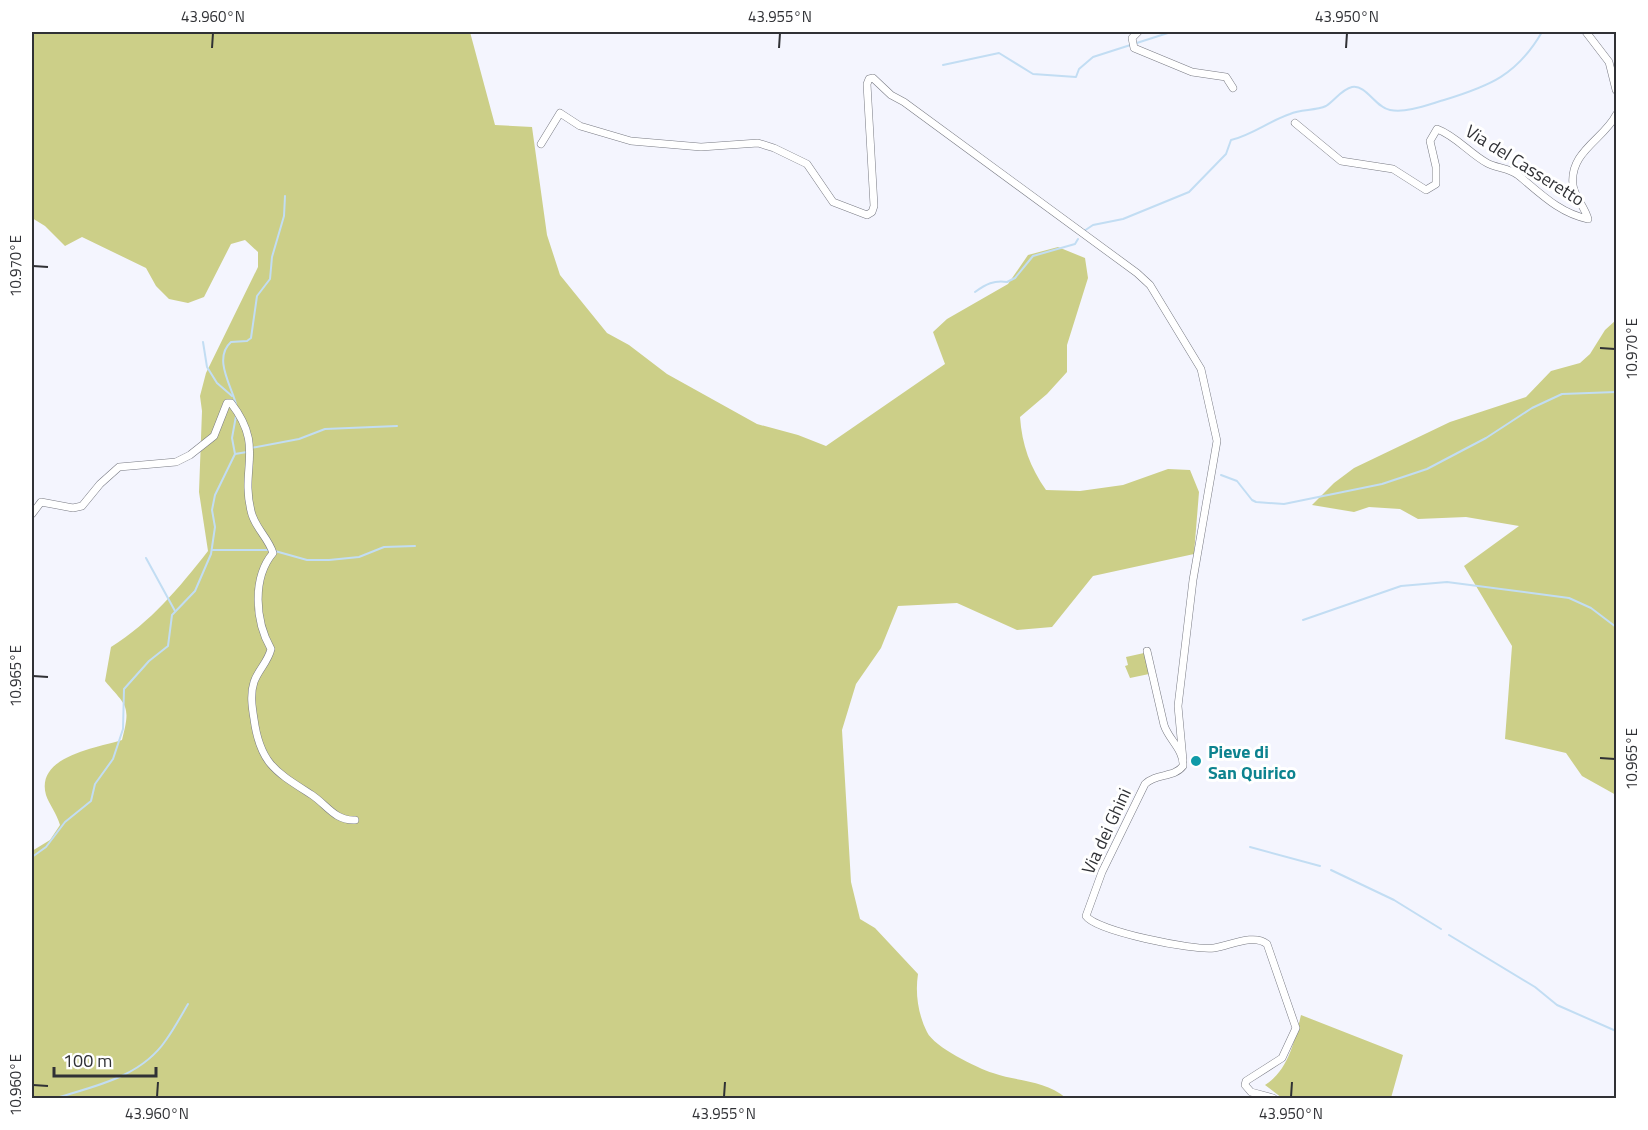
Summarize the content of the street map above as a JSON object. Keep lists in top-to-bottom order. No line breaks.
{"streets":{"street":["Via del Casseretto","Via dei Ghini"]},"places":["Pieve di San Quirico"],"scale_bar":"100 m","coordinates":["43.960°N","43.955°N","43.950°N","10.970°E","10.965°E","10.960°E"]}
